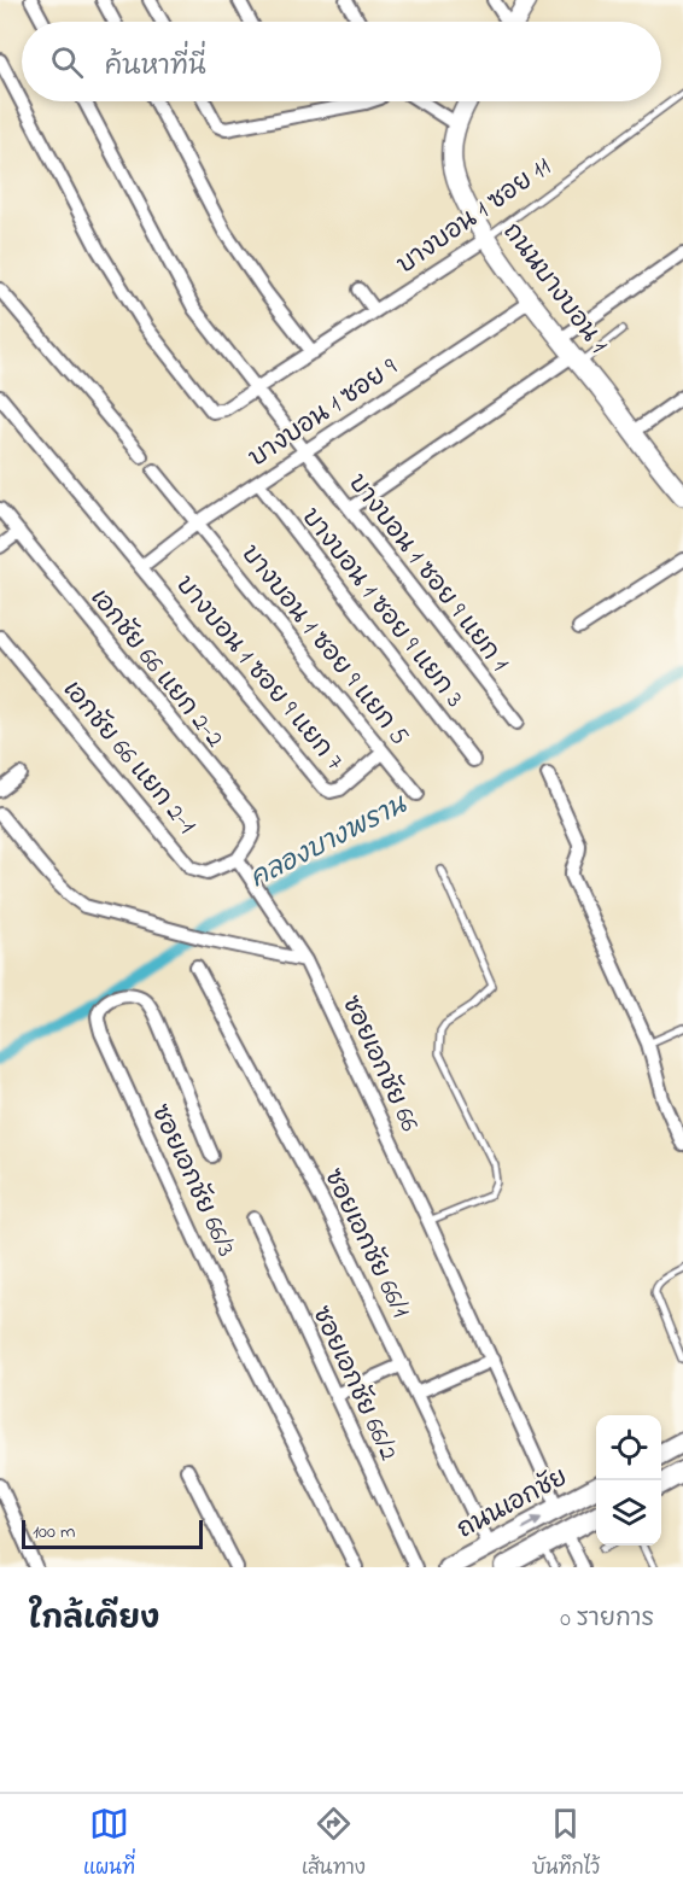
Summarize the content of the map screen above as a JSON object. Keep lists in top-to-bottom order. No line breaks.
{"streets":{"main road":["ถนนบางบอน 1","ถนนเอกชัย"],"street":["บางบอน 1 ซอย 11","บางบอน 1 ซอย 9","บางบอน 1 ซอย 9 แยก 1","บางบอน 1 ซอย 9 แยก 3","บางบอน 1 ซอย 9 แยก 5","เอกชัย 66 แยก 2-2","บางบอน 1 ซอย 9 แยก 7","เอกชัย 66 แยก 2-1","ซอยเอกชัย 66","ซอยเอกชัย 66/3","ซอยเอกชัย 66/1","ซอยเอกชัย 66/2"]},"crossings":[["บางบอน 1 ซอย 11","ถนนบางบอน 1"],["บางบอน 1 ซอย 11","บางบอน 1 ซอย 9 แยก 1"],["ถนนบางบอน 1","บางบอน 1 ซอย 9"],["บางบอน 1 ซอย 9","บางบอน 1 ซอย 9 แยก 1"],["บางบอน 1 ซอย 9","บางบอน 1 ซอย 9 แยก 3"],["บางบอน 1 ซอย 9","บางบอน 1 ซอย 9 แยก 5"],["บางบอน 1 ซอย 9","บางบอน 1 ซอย 9 แยก 7"],["บางบอน 1 ซอย 9 แยก 5","บางบอน 1 ซอย 9 แยก 7"],["เอกชัย 66 แยก 2-2","เอกชัย 66 แยก 2-1"],["เอกชัย 66 แยก 2-2","ซอยเอกชัย 66"],["เอกชัย 66 แยก 2-1","ซอยเอกชัย 66"],["ซอยเอกชัย 66","ถนนเอกชัย"],["ซอยเอกชัย 66/1","ถนนเอกชัย"]],"water":["คลองบางพราน"],"scale_bar":"100 m","page":{"search":"ค้นหาที่นี่","scale":"100 m","heading":["ใกล้เคียง","0 รายการ"],"nav":["แผนที่","เส้นทาง","บันทึกไว้"]}}
